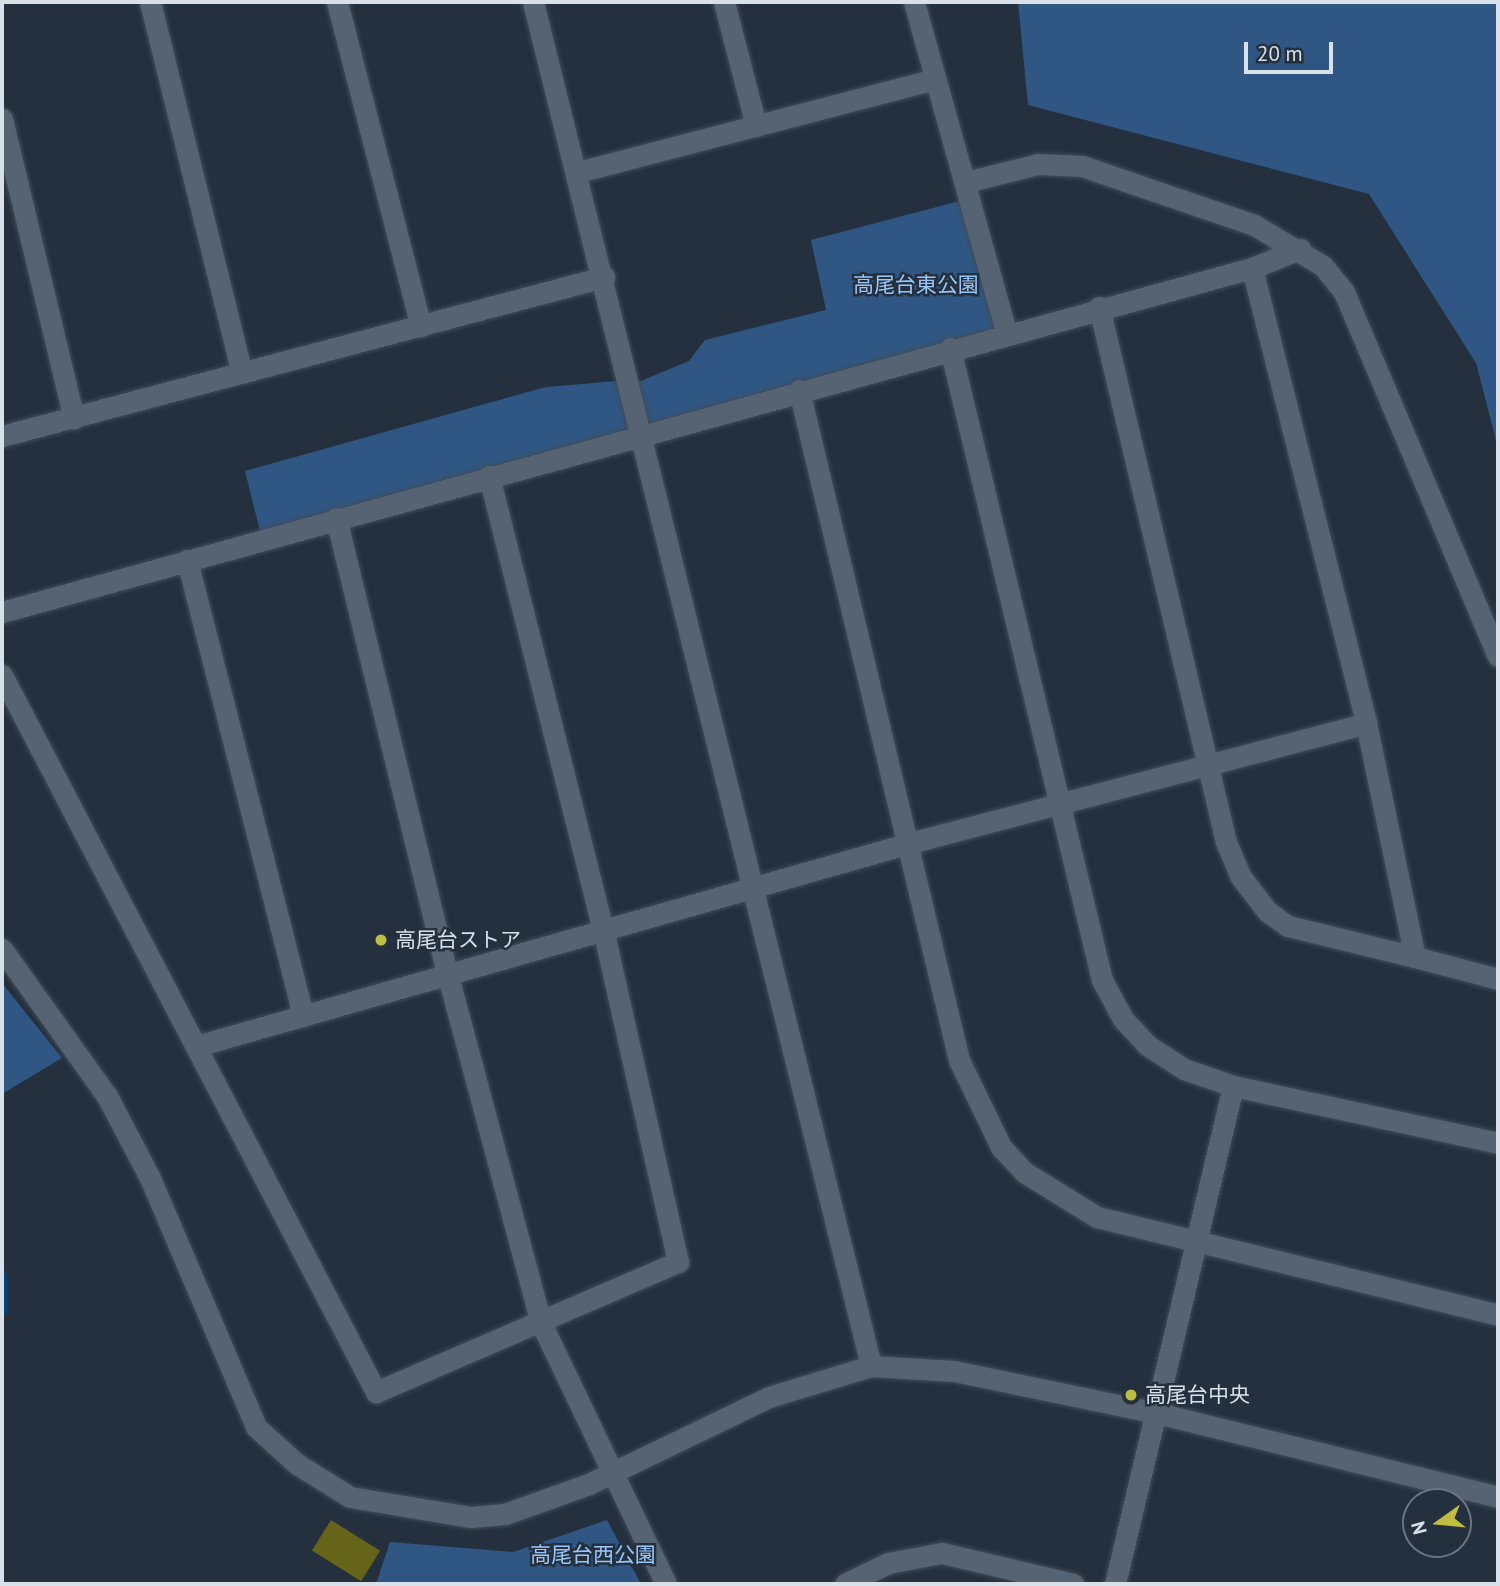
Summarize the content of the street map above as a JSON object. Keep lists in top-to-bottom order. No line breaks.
{"parks":["高尾台東公園","高尾台西公園"],"places":["高尾台ストア","高尾台中央"],"scale_bar":"20 m","north":"left"}
